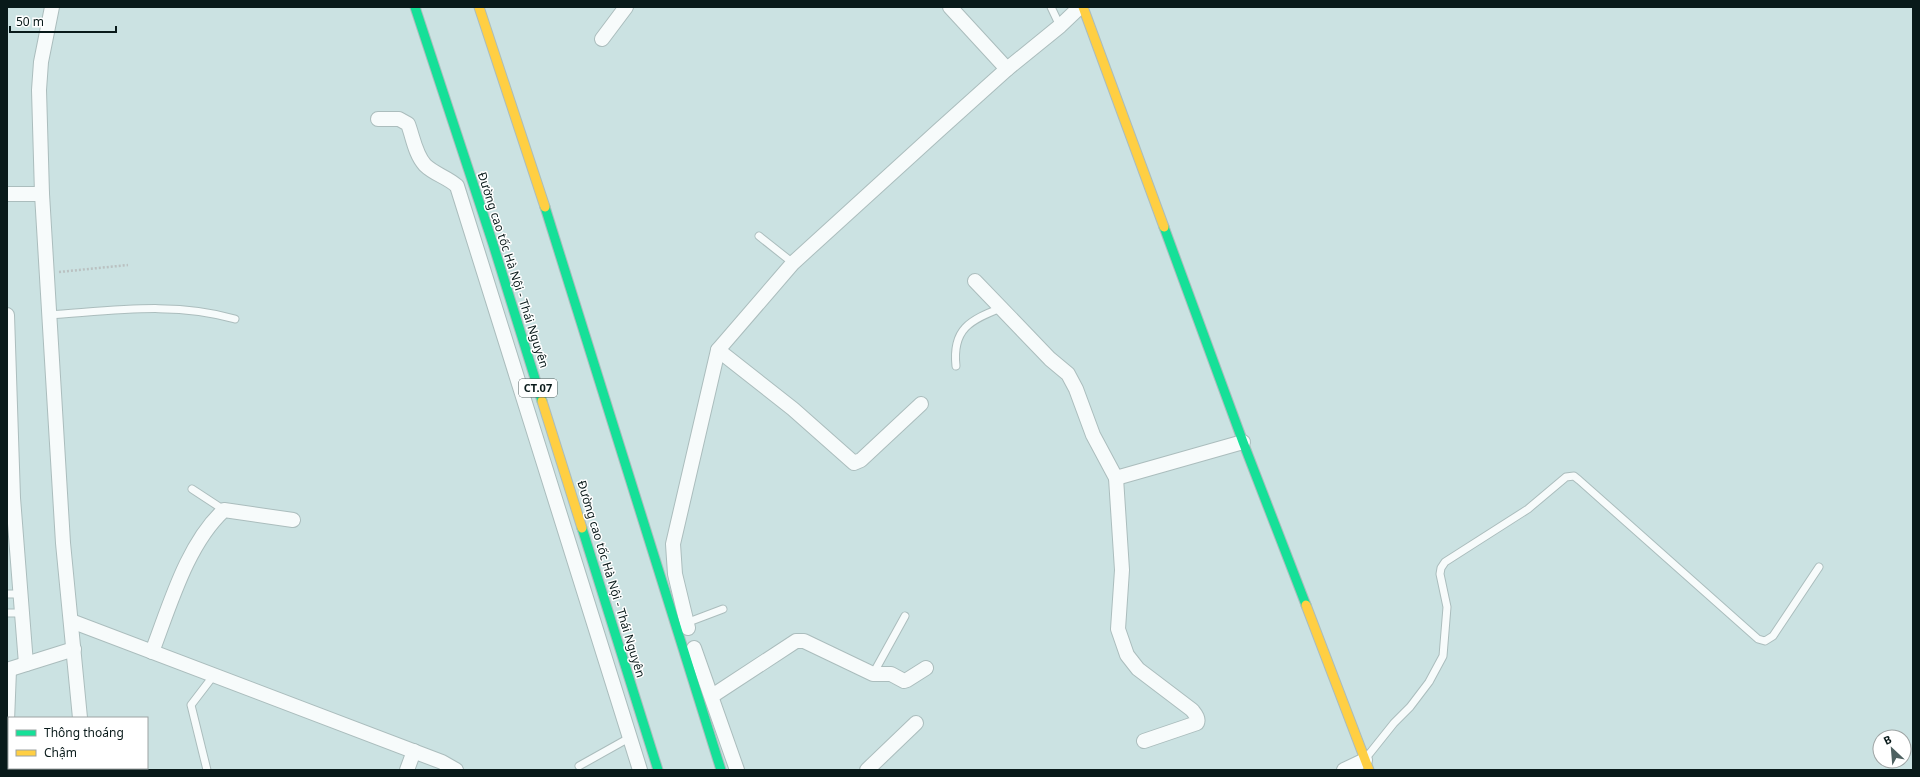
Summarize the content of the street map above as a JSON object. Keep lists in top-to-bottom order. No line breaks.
{"streets":{"main road":["Đường cao tốc Hà Nội - Thái Nguyên","CT.07"]},"legend":["Thông thoáng","Chậm"],"scale_bar":"50 m","north":"top left"}
